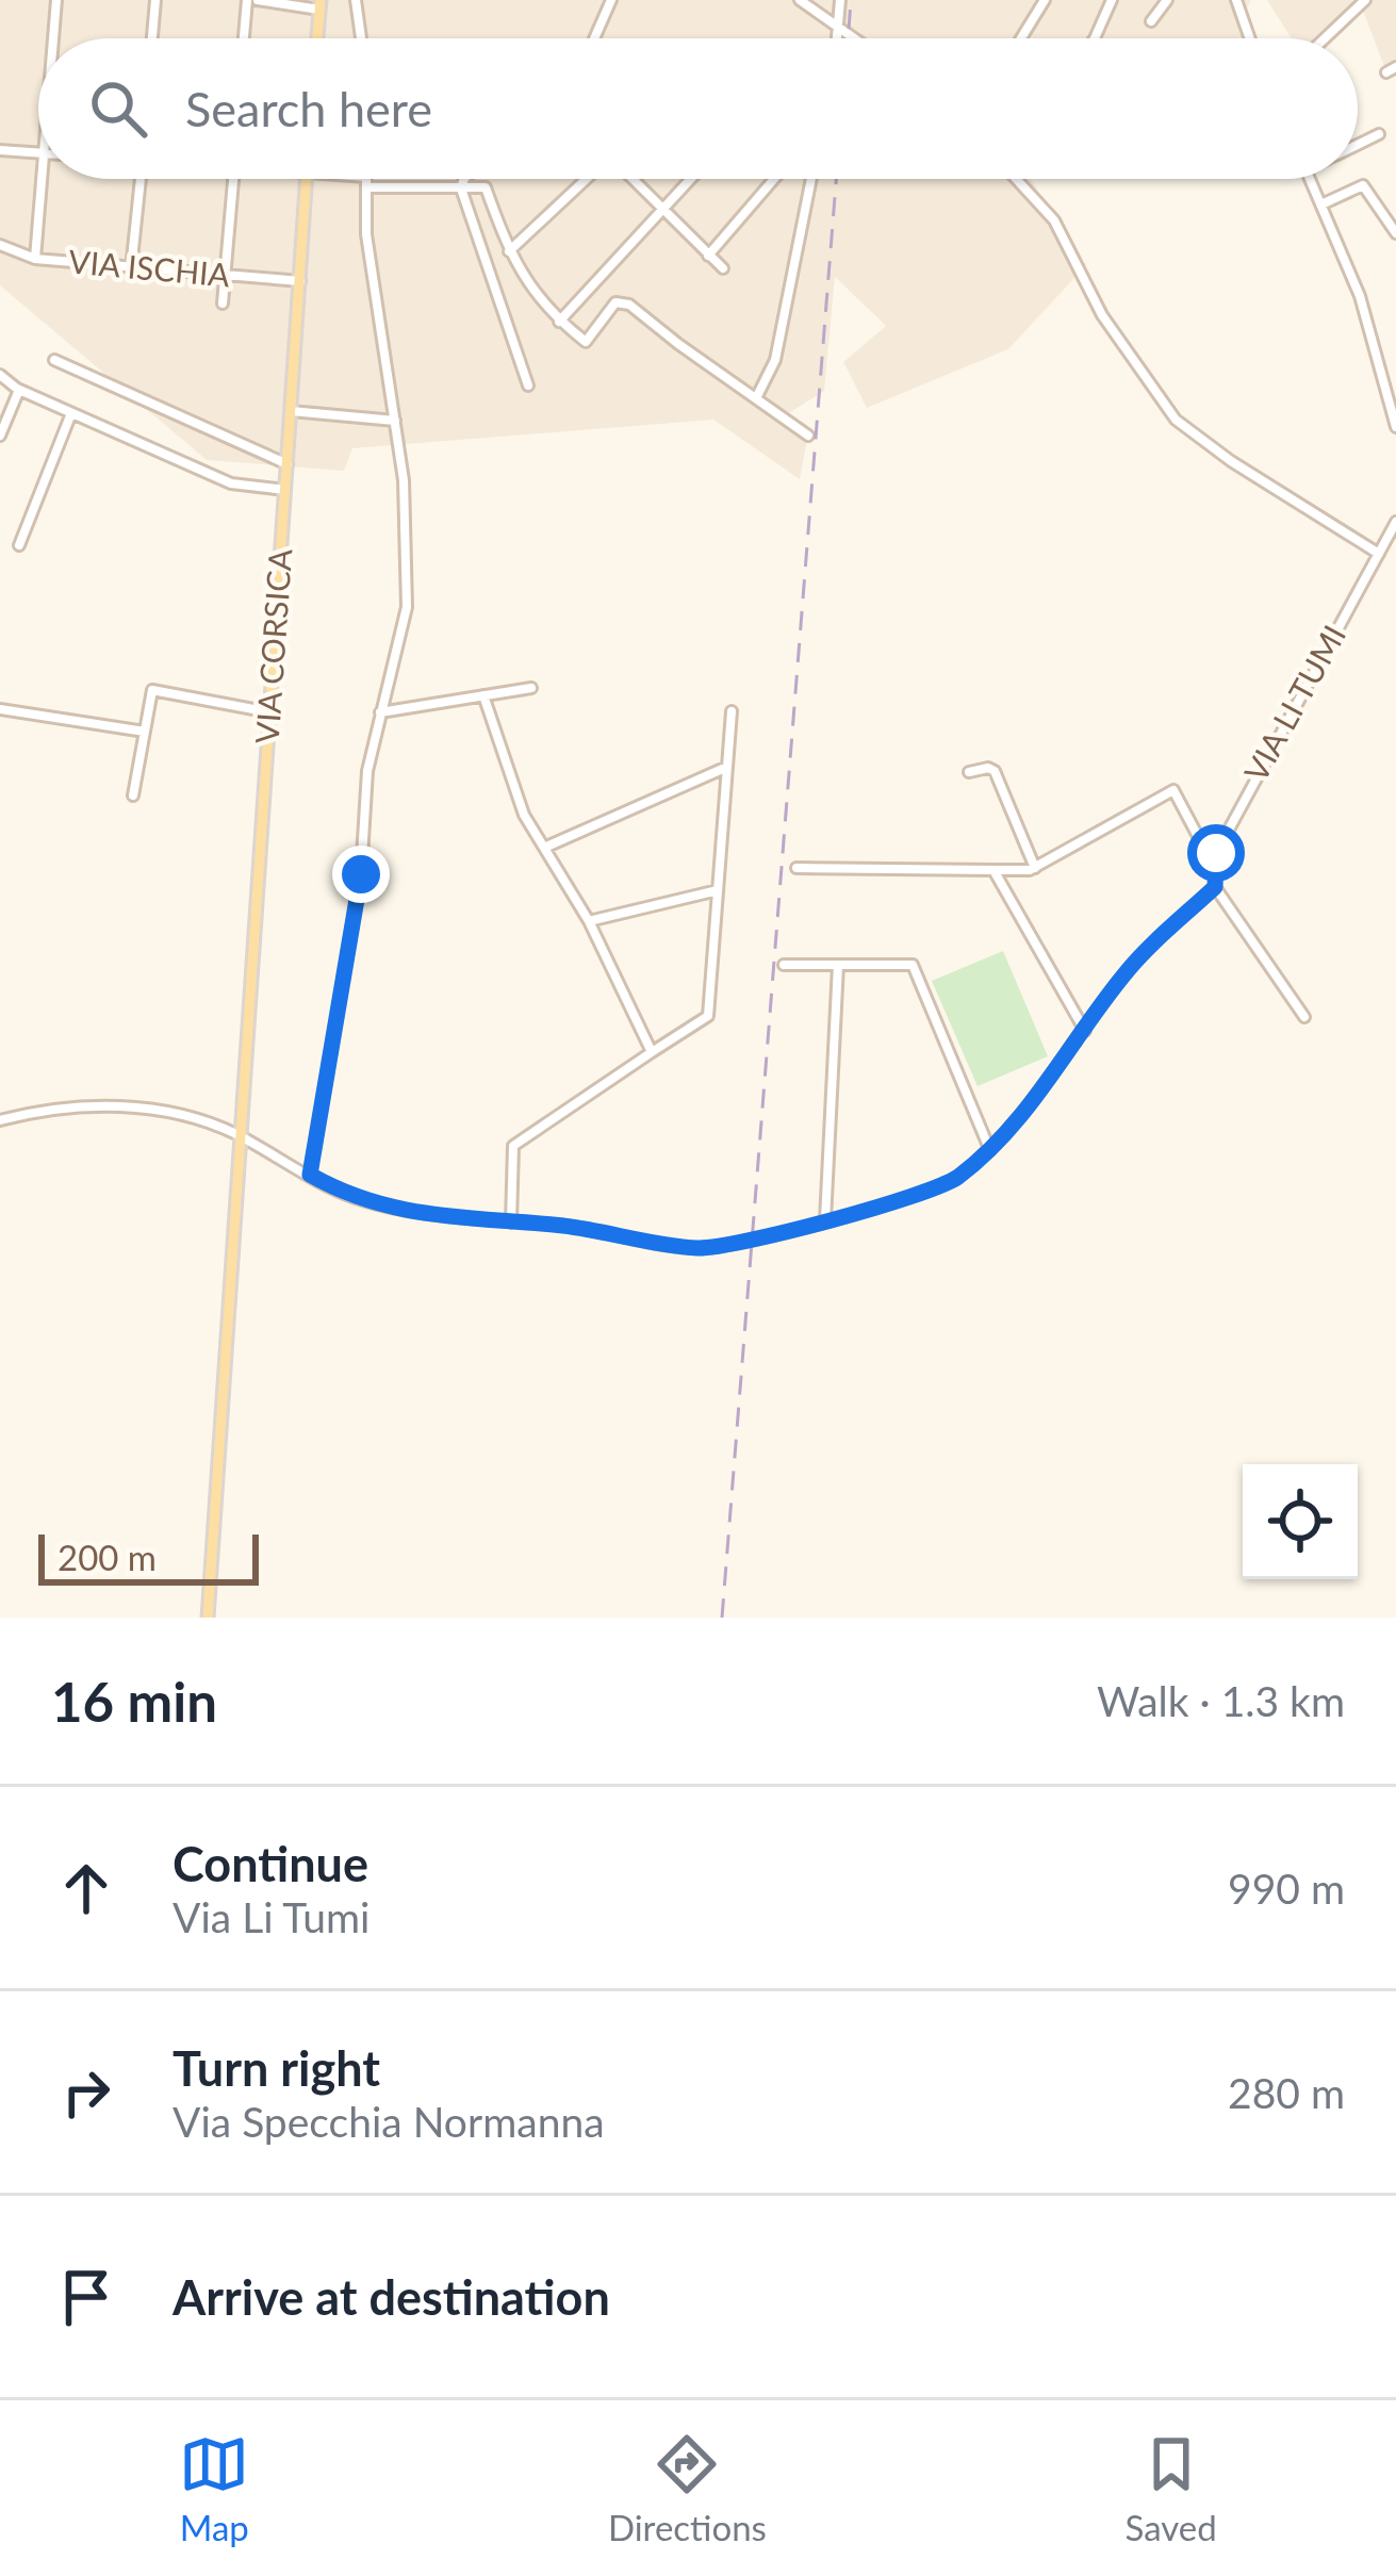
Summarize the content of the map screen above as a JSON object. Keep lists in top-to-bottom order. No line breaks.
{"streets":{"main road":["VIA CORSICA"],"street":["VIA ISCHIA","VIA LI TUMI"]},"crossings":[["VIA ISCHIA","VIA CORSICA"]],"scale_bar":"200 m","page":{"search":"Search here","scale":"200 m","heading":["16 min","Walk · 1.3 km"],"list":[["Continue","Via Li Tumi","990 m"],["Turn right","Via Specchia Normanna","280 m"],"Arrive at destination"],"nav":["Map","Directions","Saved"]}}
